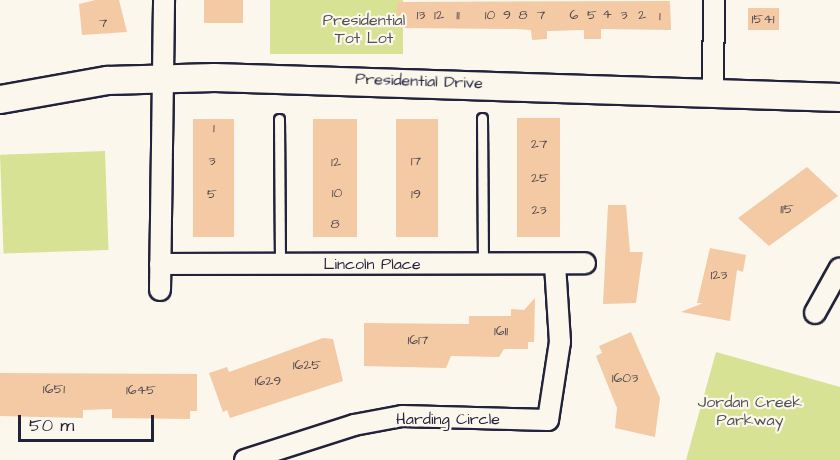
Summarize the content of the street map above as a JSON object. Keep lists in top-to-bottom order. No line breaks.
{"streets":{"street":["Presidential Drive","Lincoln Place","Harding Circle"]},"crossings":[["Lincoln Place","Harding Circle"]],"parks":["Presidential Tot Lot","Jordan Creek Parkway"],"house_numbers":["4","13","12","11","10","9","8","7","6","5","3","2","1","1541","7","1","27","3","17","12","25","10","5","19","115","23","8","123","1611","1617","1625","1603","1629","1651","1645"],"scale_bar":"50 m"}
